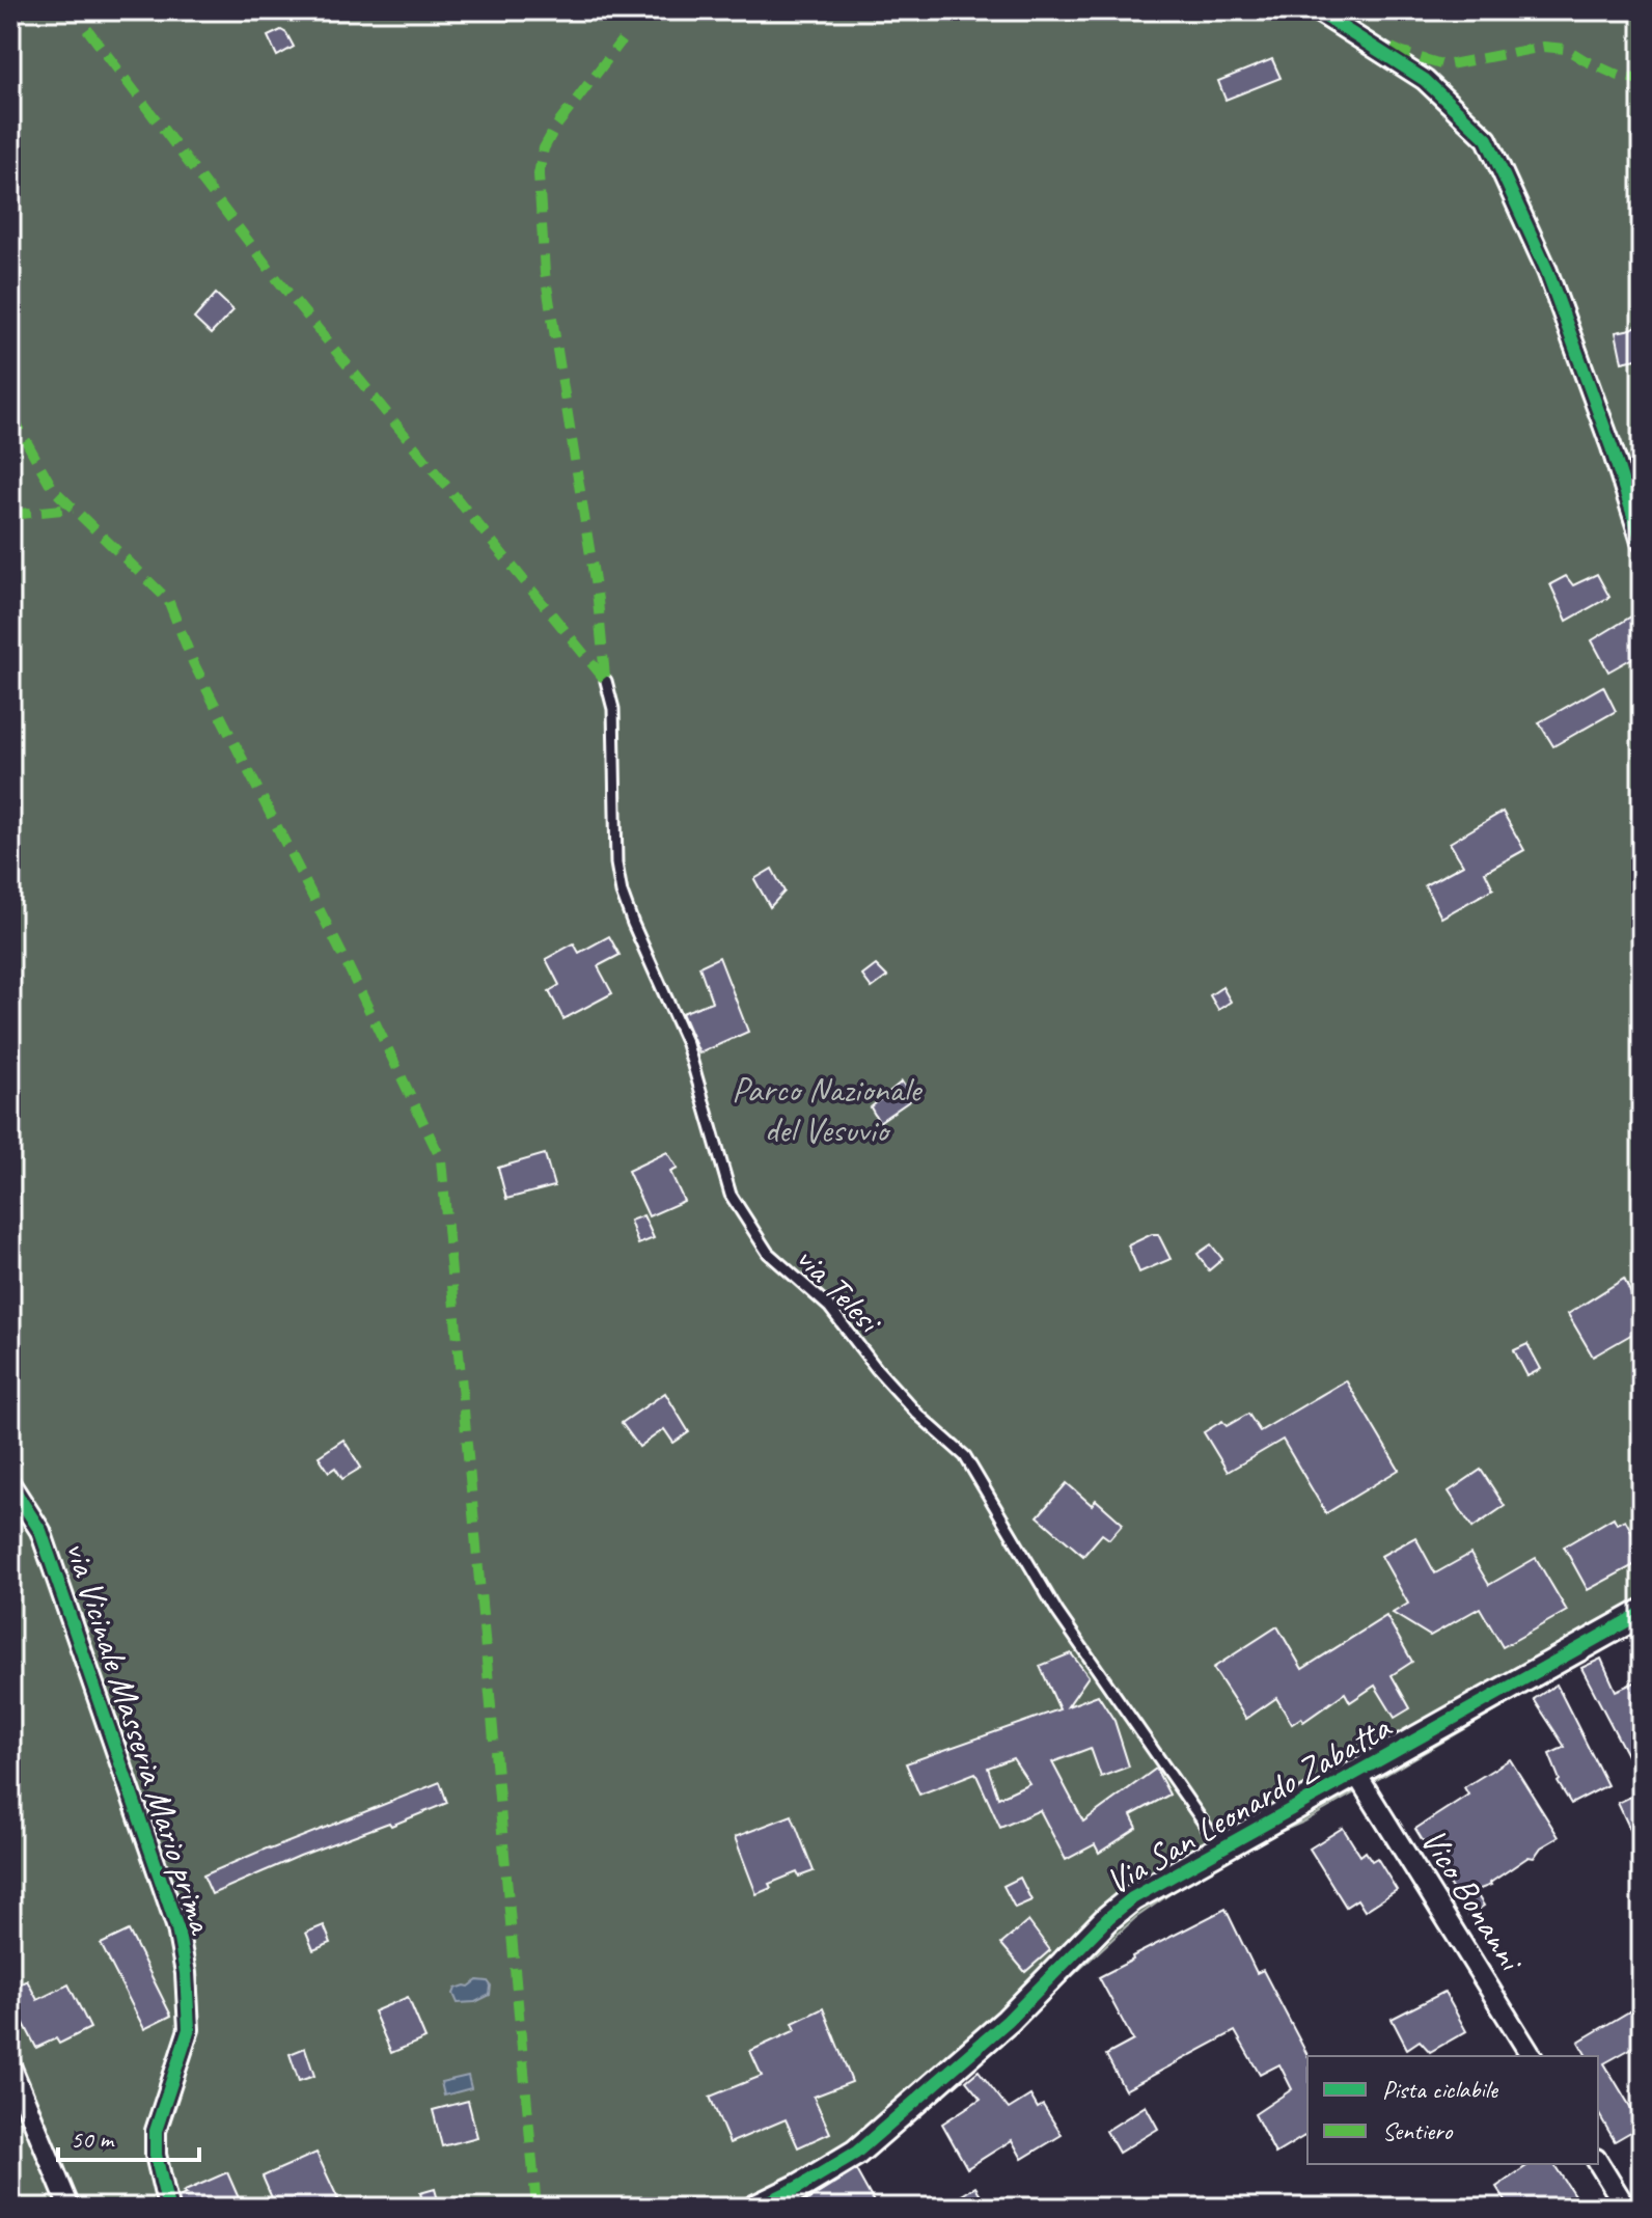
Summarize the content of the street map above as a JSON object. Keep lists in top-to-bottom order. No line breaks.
{"streets":{"street":["via Vicinale Masseria Mario prima","Via San Leonardo Zabatta","Vico Bonanni"],"lane":["via Telesi"]},"crossings":[["via Telesi","Via San Leonardo Zabatta"],["Via San Leonardo Zabatta","Vico Bonanni"]],"parks":["Parco Nazionale del Vesuvio"],"legend":["Pista ciclabile","Sentiero"],"scale_bar":"50 m"}
